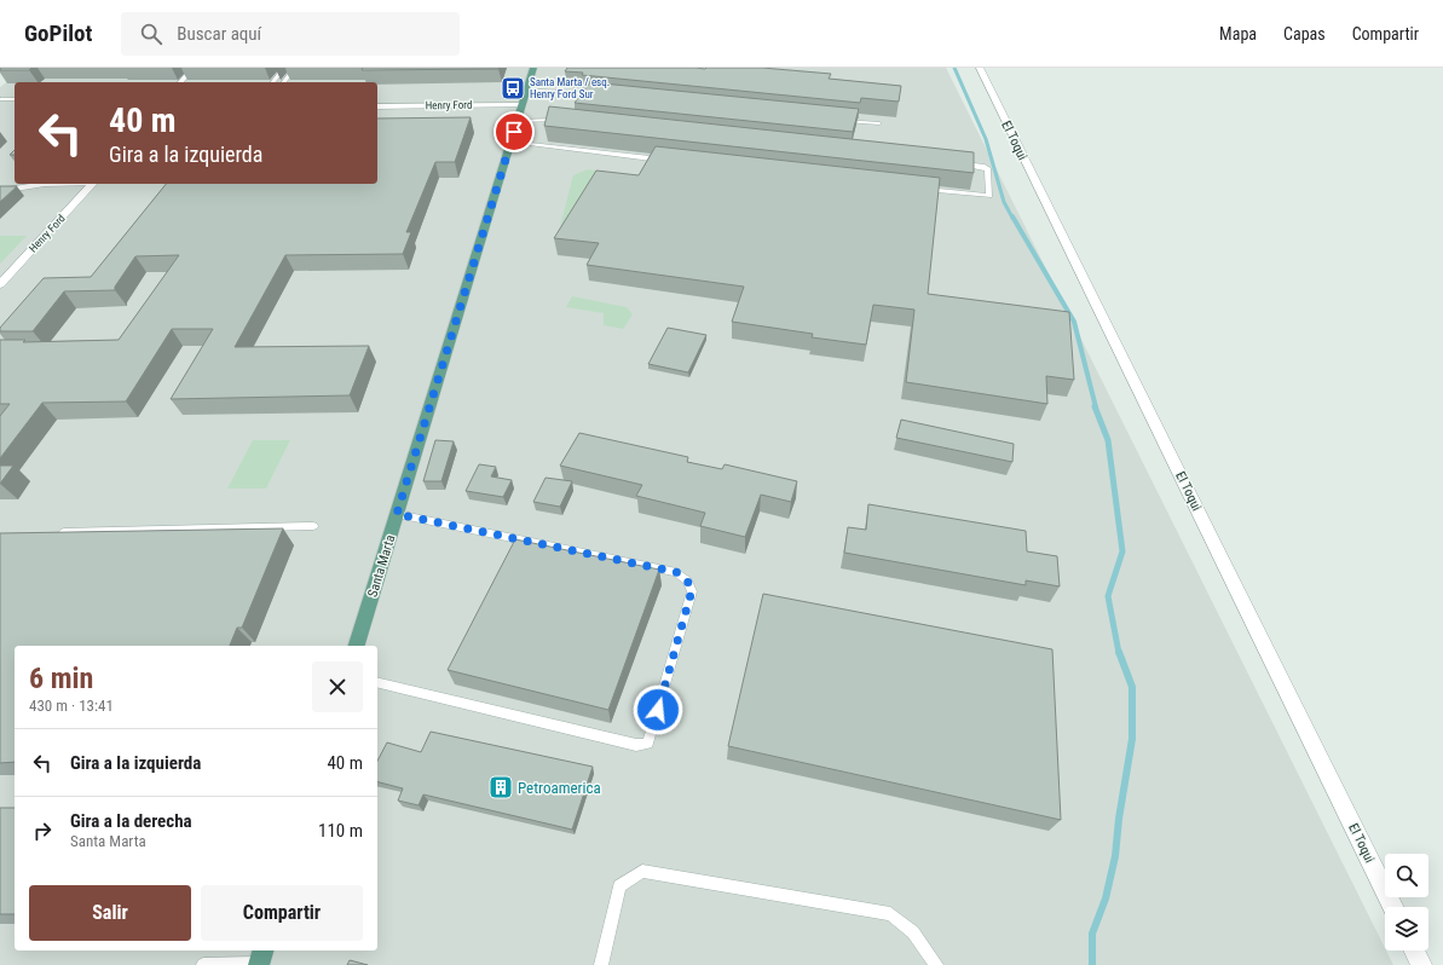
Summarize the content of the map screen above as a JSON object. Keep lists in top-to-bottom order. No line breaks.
{"streets":{"main road":["Santa Marta"],"street":["Henry Ford","El Toqui"]},"crossings":[["Henry Ford","Santa Marta"]],"places":{"bus stop":["Santa Marta / esq. Henry Ford Sur"],"building":["Petroamerica"]},"page":{"header":"GoPilot","search":"Buscar aquí","nav":["Mapa","Capas","Compartir"],"turn":["40 m","Gira a la izquierda"],"heading":["6 min","430 m · 13:41"],"list":[{"name":"Gira a la izquierda","value":"40 m"},{"name":"Gira a la derecha","note":"Santa Marta","value":"110 m"}],"buttons":["Salir","Compartir"]}}
